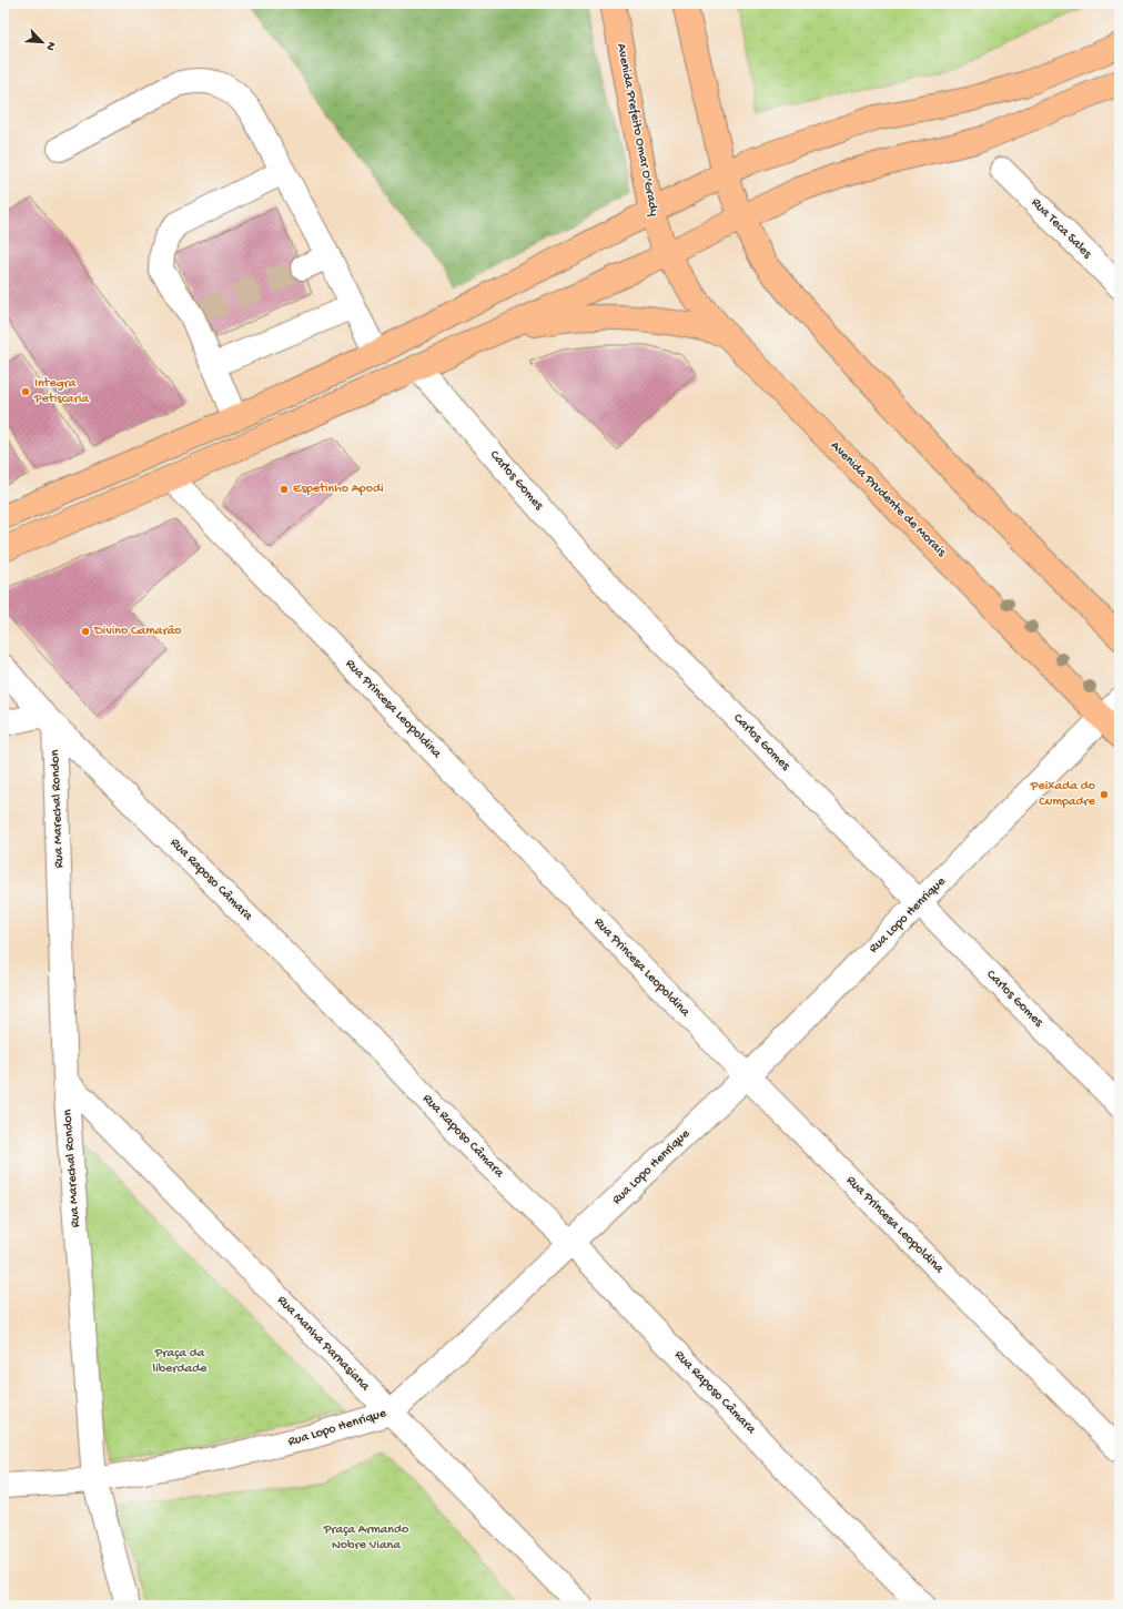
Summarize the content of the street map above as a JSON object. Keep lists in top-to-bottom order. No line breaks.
{"streets":{"main road":["Avenida Prefeito Omar O'Grady","Avenida Prudente de Morais"],"street":["Rua Teca Sales","Carlos Gomes","Rua Princesa Leopoldina","Rua Marechal Rondon","Rua Raposo Câmara","Rua Lopo Henrique","Rua Manha Parnasiana"]},"crossings":[["Avenida Prefeito Omar O'Grady","Avenida Prudente de Morais"],["Carlos Gomes","Rua Lopo Henrique"],["Avenida Prudente de Morais","Rua Lopo Henrique"],["Rua Princesa Leopoldina","Rua Lopo Henrique"],["Rua Marechal Rondon","Rua Raposo Câmara"],["Rua Marechal Rondon","Rua Lopo Henrique"],["Rua Marechal Rondon","Rua Manha Parnasiana"],["Rua Raposo Câmara","Rua Lopo Henrique"],["Rua Lopo Henrique","Rua Manha Parnasiana"]],"parks":["Praça da liberdade","Praça Armando Nobre Viana"],"places":["Integra Petiscaria","Espetinho Apodi","Divino Camarão","Peixada do Cumpadre"],"north":"bottom right"}
